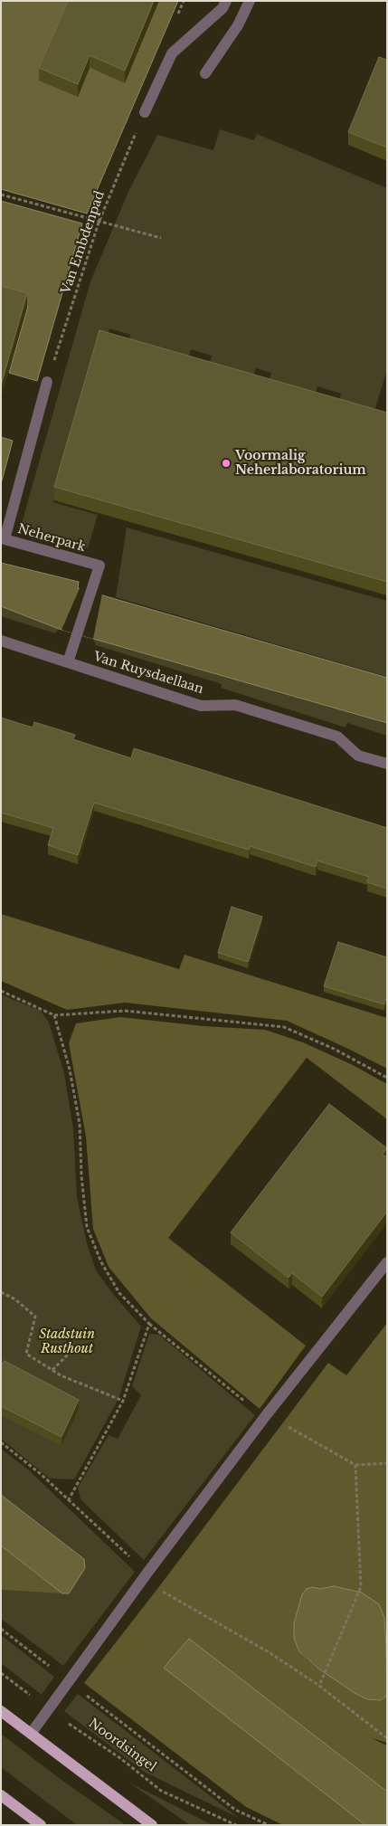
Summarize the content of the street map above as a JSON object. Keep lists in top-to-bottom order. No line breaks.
{"streets":{"street":["Neherpark","Van Ruysdaellaan"],"path":["Van Embdenpad","Noordsingel"]},"crossings":[["Van Embdenpad","Neherpark"],["Neherpark","Van Ruysdaellaan"]],"parks":["Stadstuin Rusthout"],"places":["Voormalig Neherlaboratorium"]}
